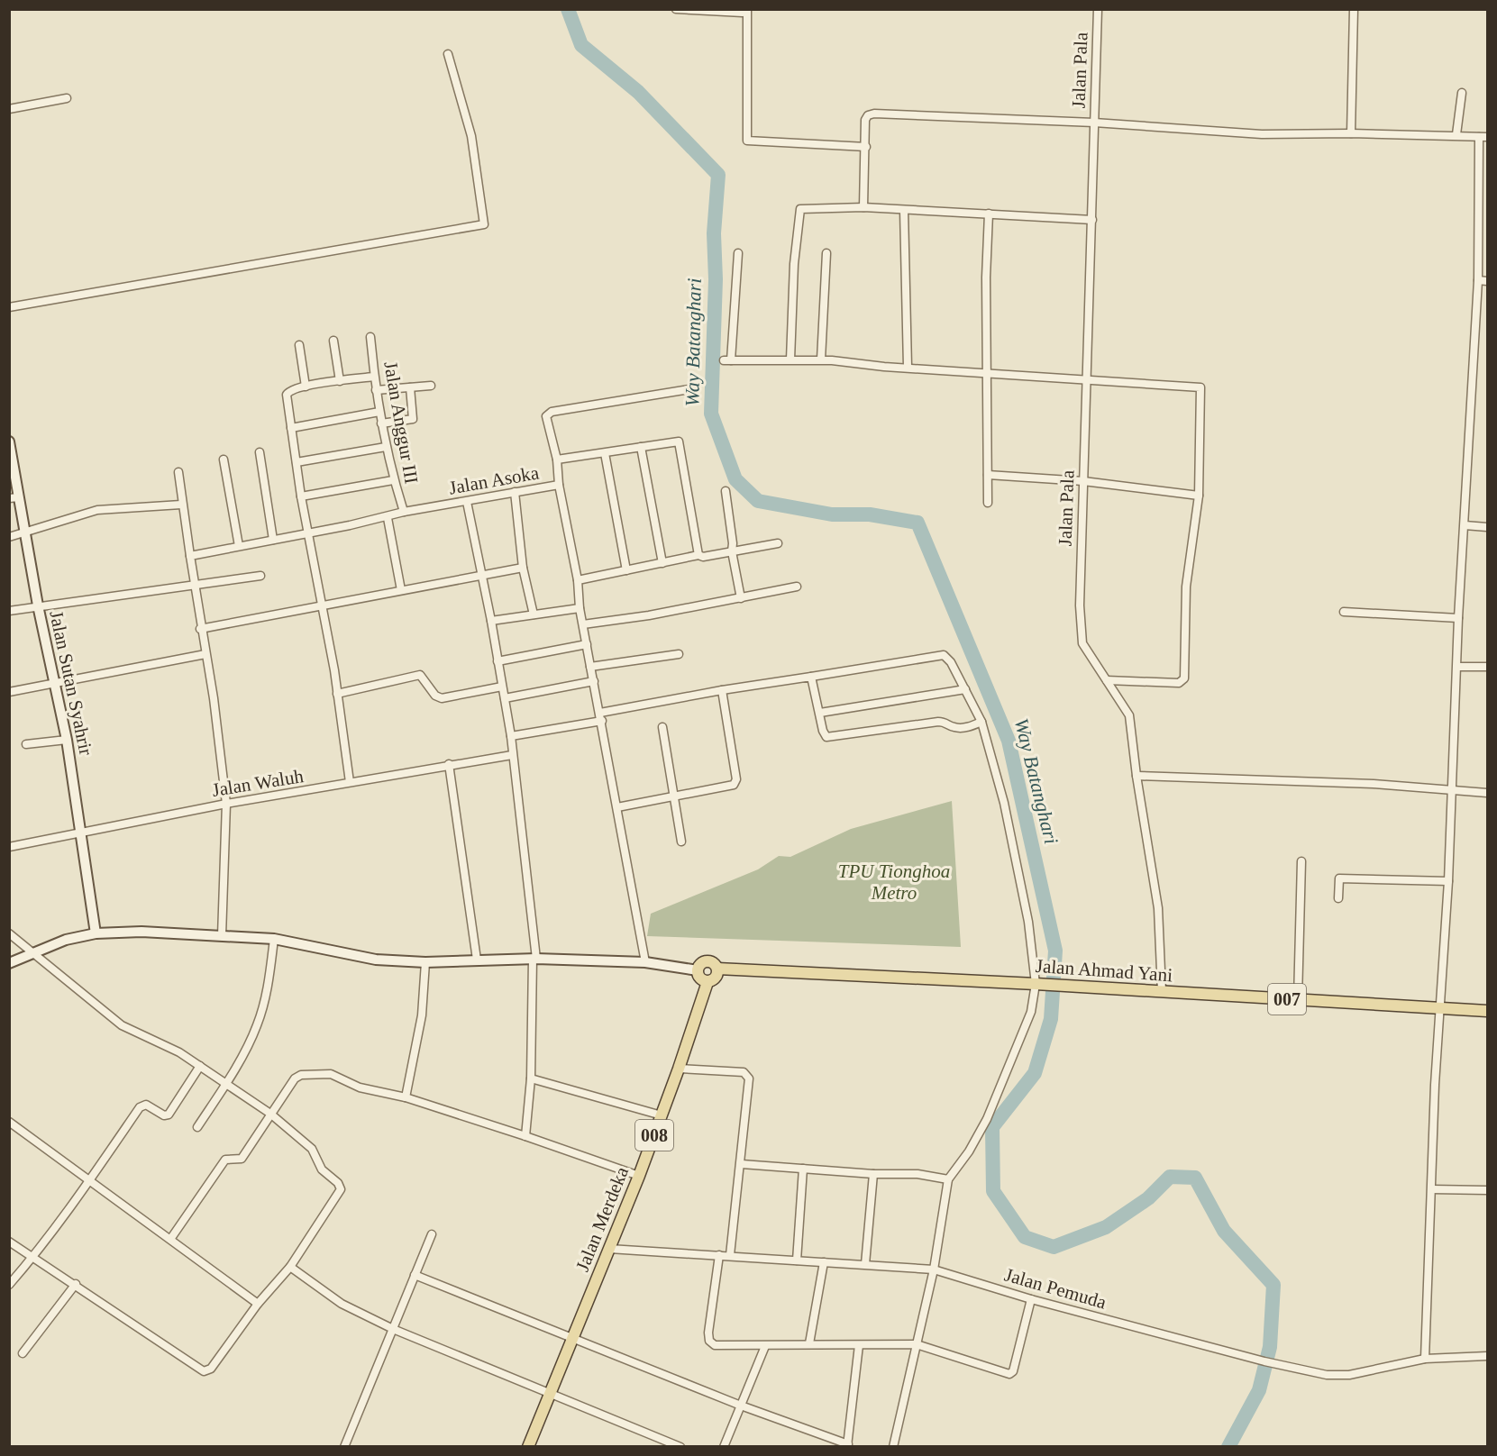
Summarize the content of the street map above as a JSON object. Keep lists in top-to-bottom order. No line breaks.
{"streets":{"main road":["Jalan Ahmad Yani","007","008","Jalan Merdeka"],"street":["Jalan Pala","Jalan Anggur III","Jalan Asoka","Jalan Sutan Syahrir","Jalan Waluh","Jalan Pemuda"]},"crossings":[["Jalan Pala","Jalan Ahmad Yani"],["Jalan Anggur III","Jalan Asoka"],["Jalan Sutan Syahrir","Jalan Waluh"],["Jalan Ahmad Yani","008"],["Jalan Ahmad Yani","Jalan Merdeka"],["008","Jalan Merdeka"],["Jalan Merdeka","Jalan Pemuda"]],"water":["Way Batanghari"],"parks":["TPU Tionghoa Metro"]}
